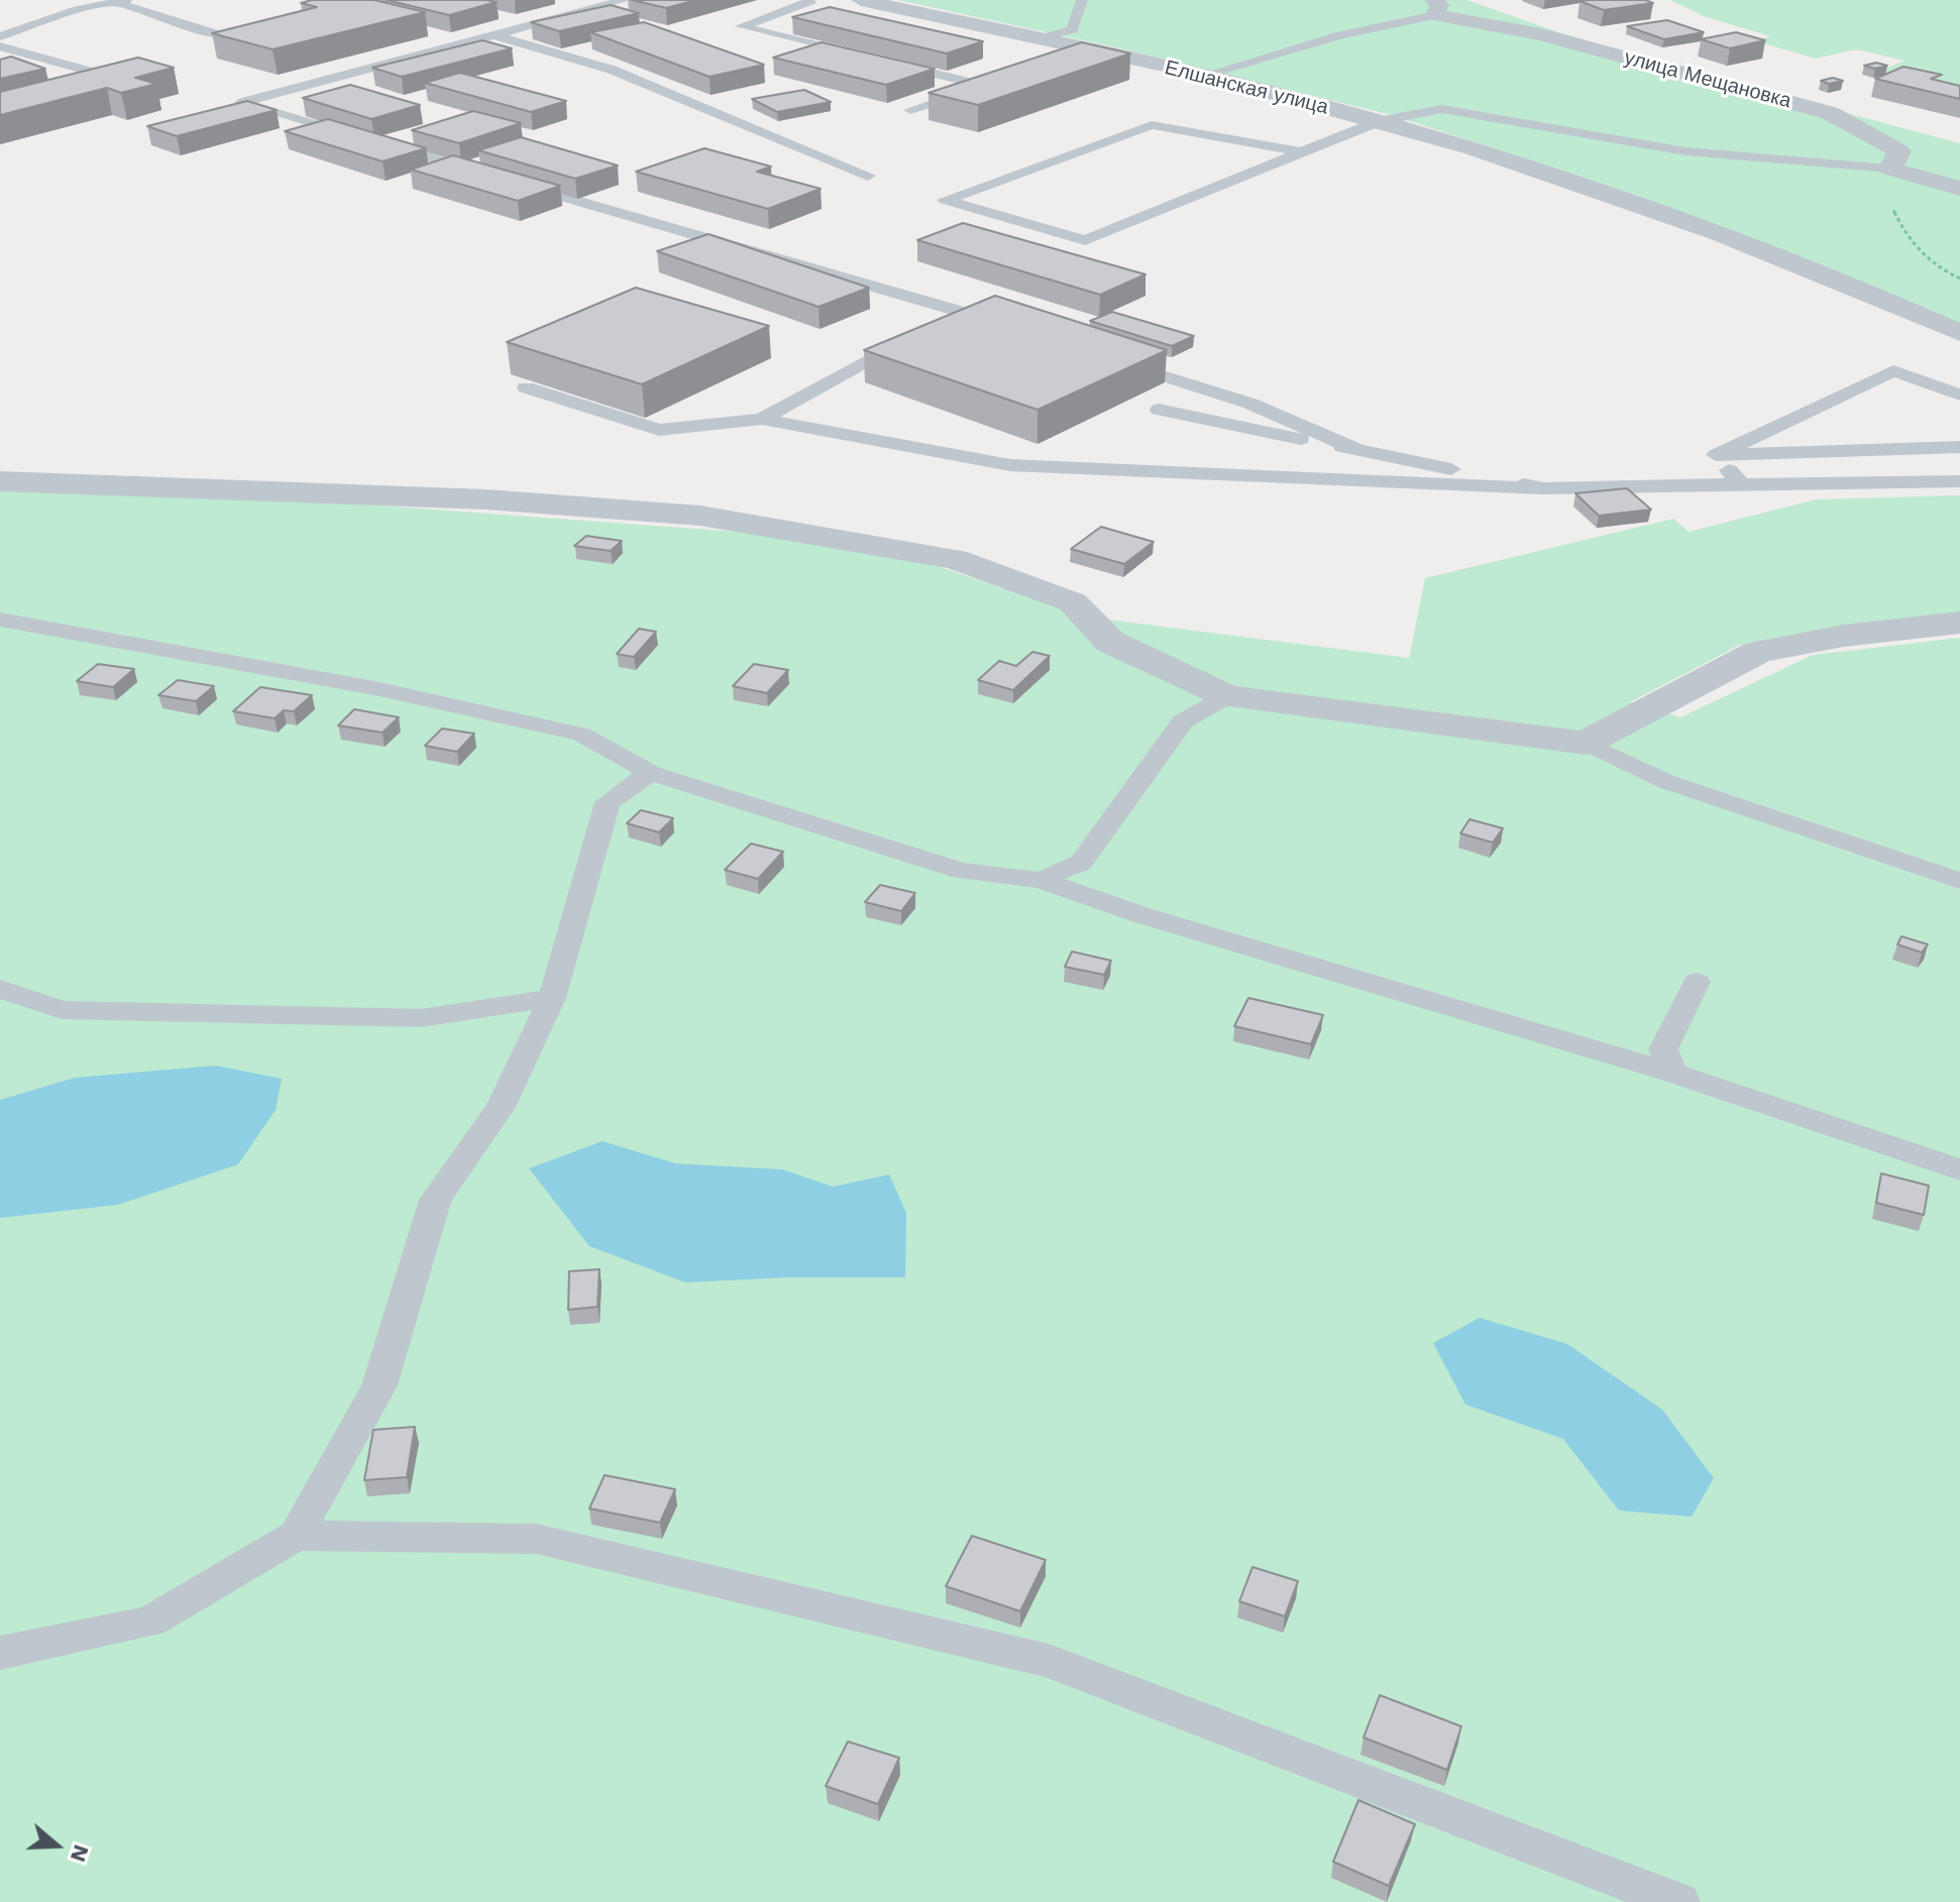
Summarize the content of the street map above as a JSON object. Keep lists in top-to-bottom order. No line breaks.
{"streets":{"street":["улица Мещановка","Елшанская улица"]},"north":"right"}
